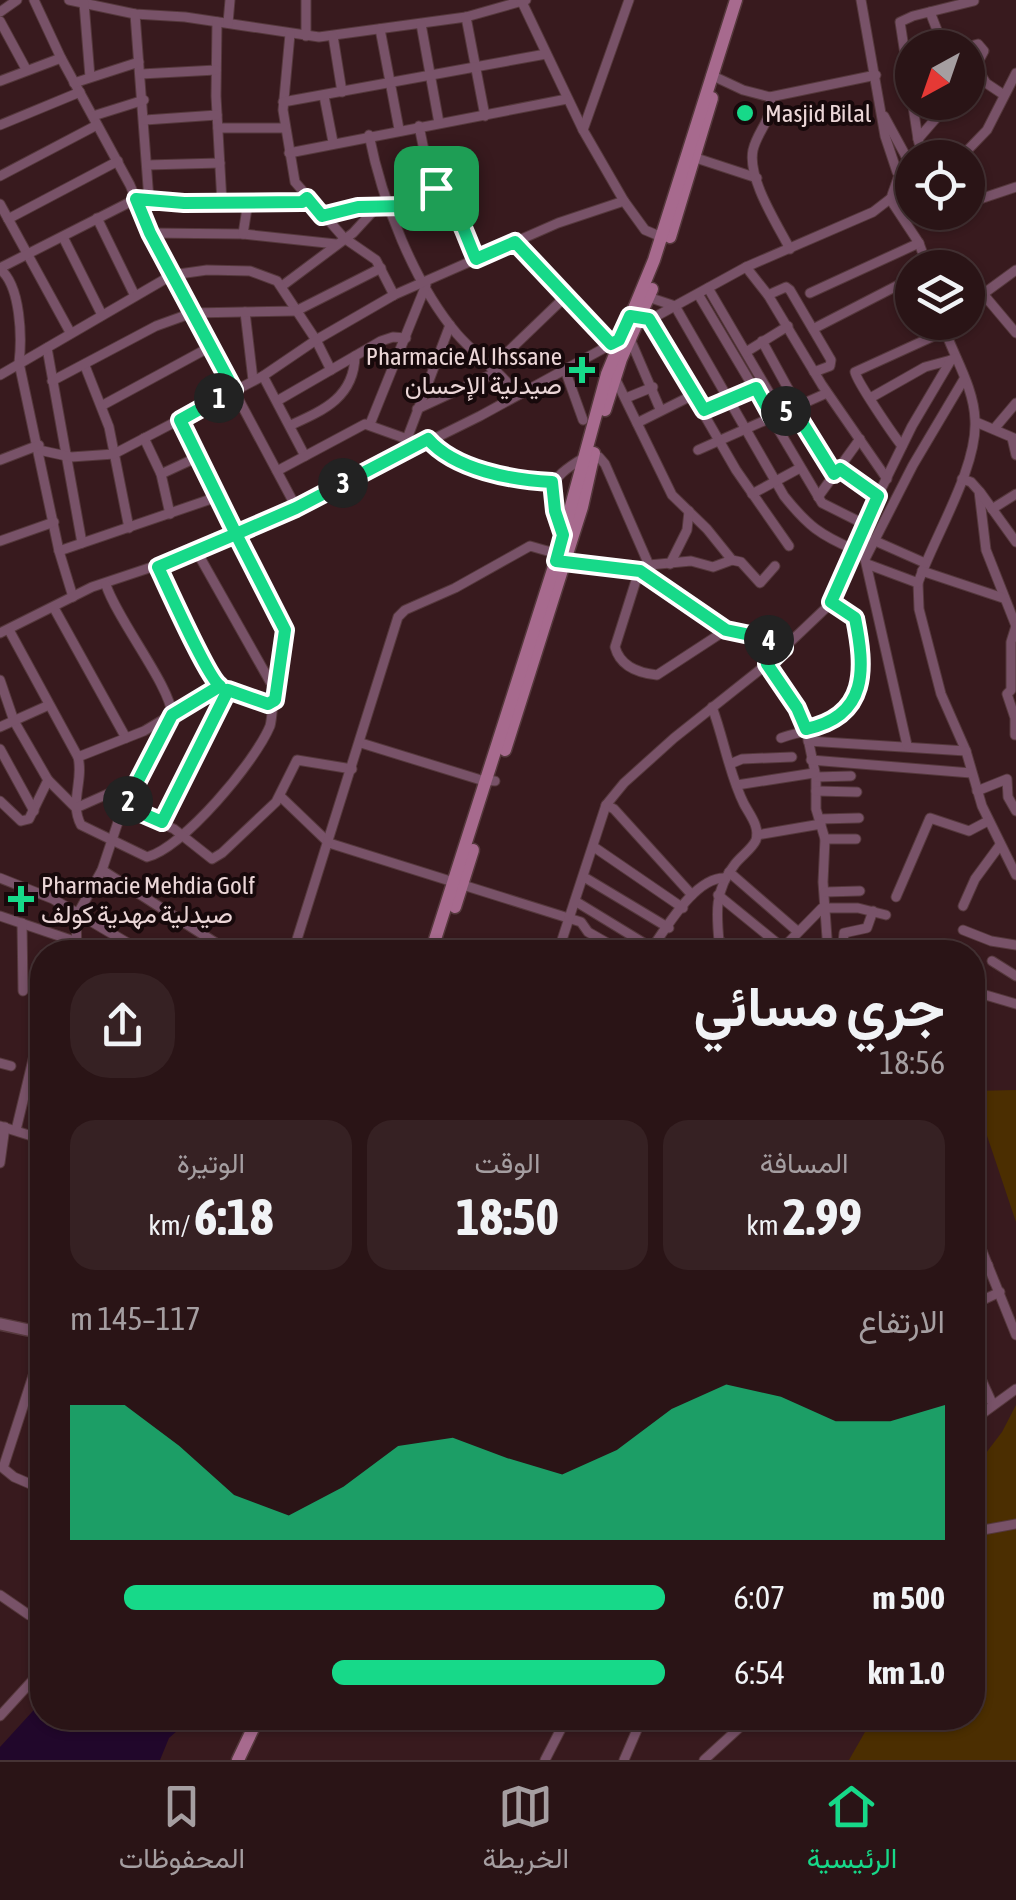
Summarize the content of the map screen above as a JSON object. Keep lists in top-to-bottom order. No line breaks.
{"places":{"other":["Masjid Bilal"],"health":["Pharmacie Al Ihssane صيدلية الإحسان","Pharmacie Mehdia Golf صيدلية مهدية كولف"]},"north":"bottom left","page":{"pins":["1","5","3","4","2"],"heading":["جري مسائي","18:56"],"stats":[["المسافة","2.99 km"],["الوقت","18:50"],["الوتيرة","6:18 /km"]],"chart":["الارتفاع","117–145 m"],"list":[{"name":"500 m","note":"6:07"},{"name":"1.0 km","note":"6:54"}],"tabs":["الرئيسية","الخريطة","المحفوظات"]}}
